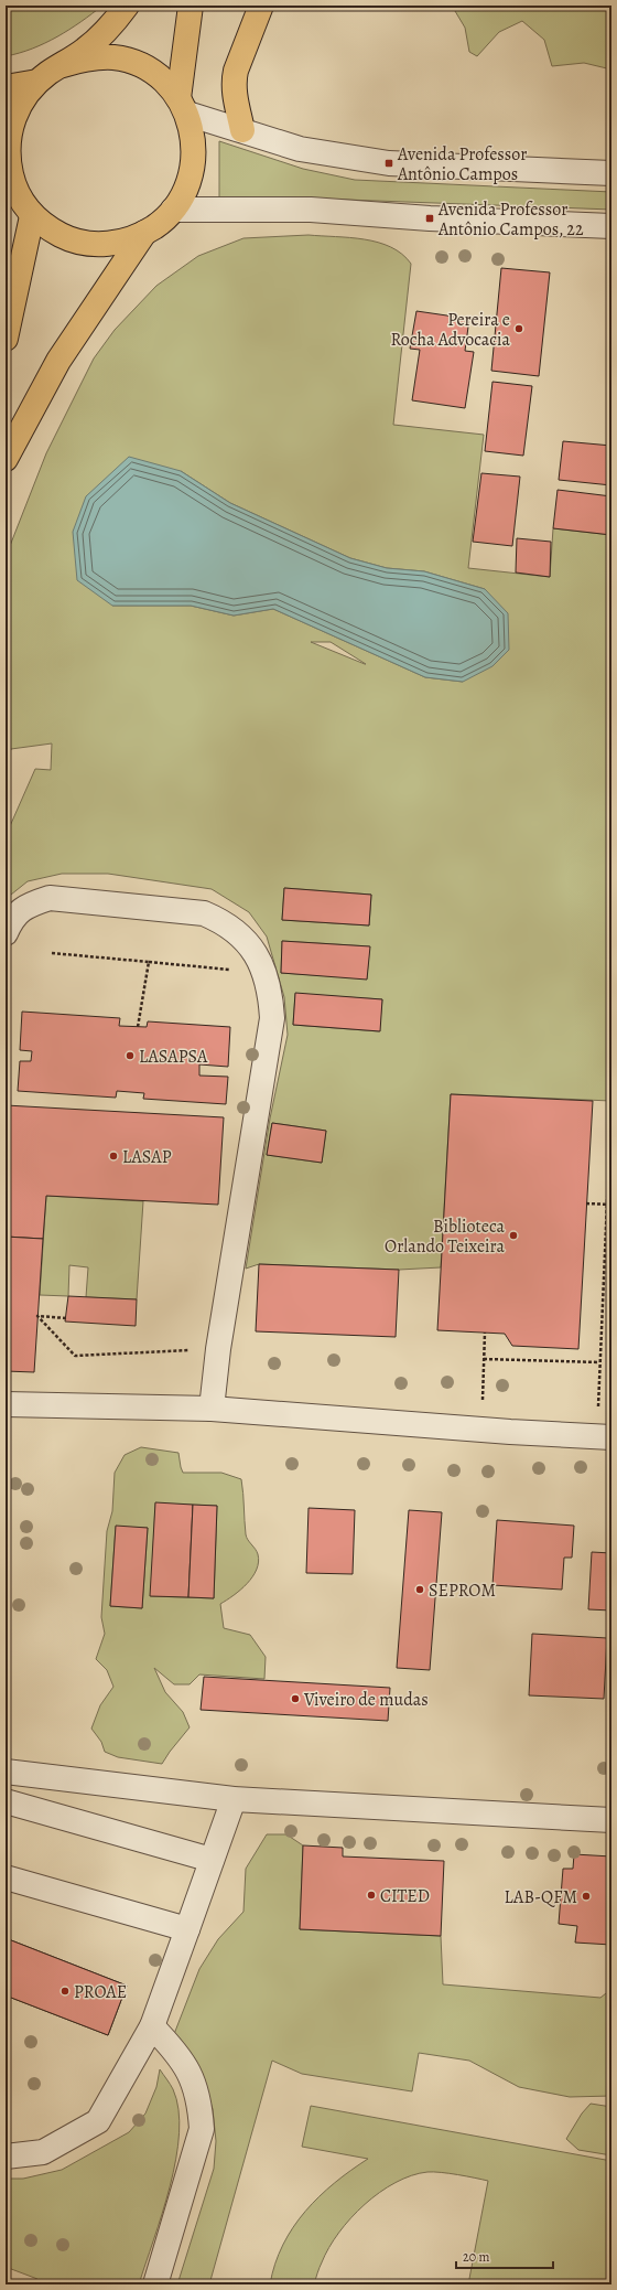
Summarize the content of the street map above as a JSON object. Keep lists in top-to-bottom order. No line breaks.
{"places":{"transit":["Avenida Professor Antônio Campos","Avenida Professor Antônio Campos, 22"],"other":["Pereira e Rocha Advocacia","LASAPSA","LASAP","Biblioteca Orlando Teixeira","SEPROM","Viveiro de mudas","CITED","LAB-QFM","PROAE"]},"scale_bar":"20 m"}
